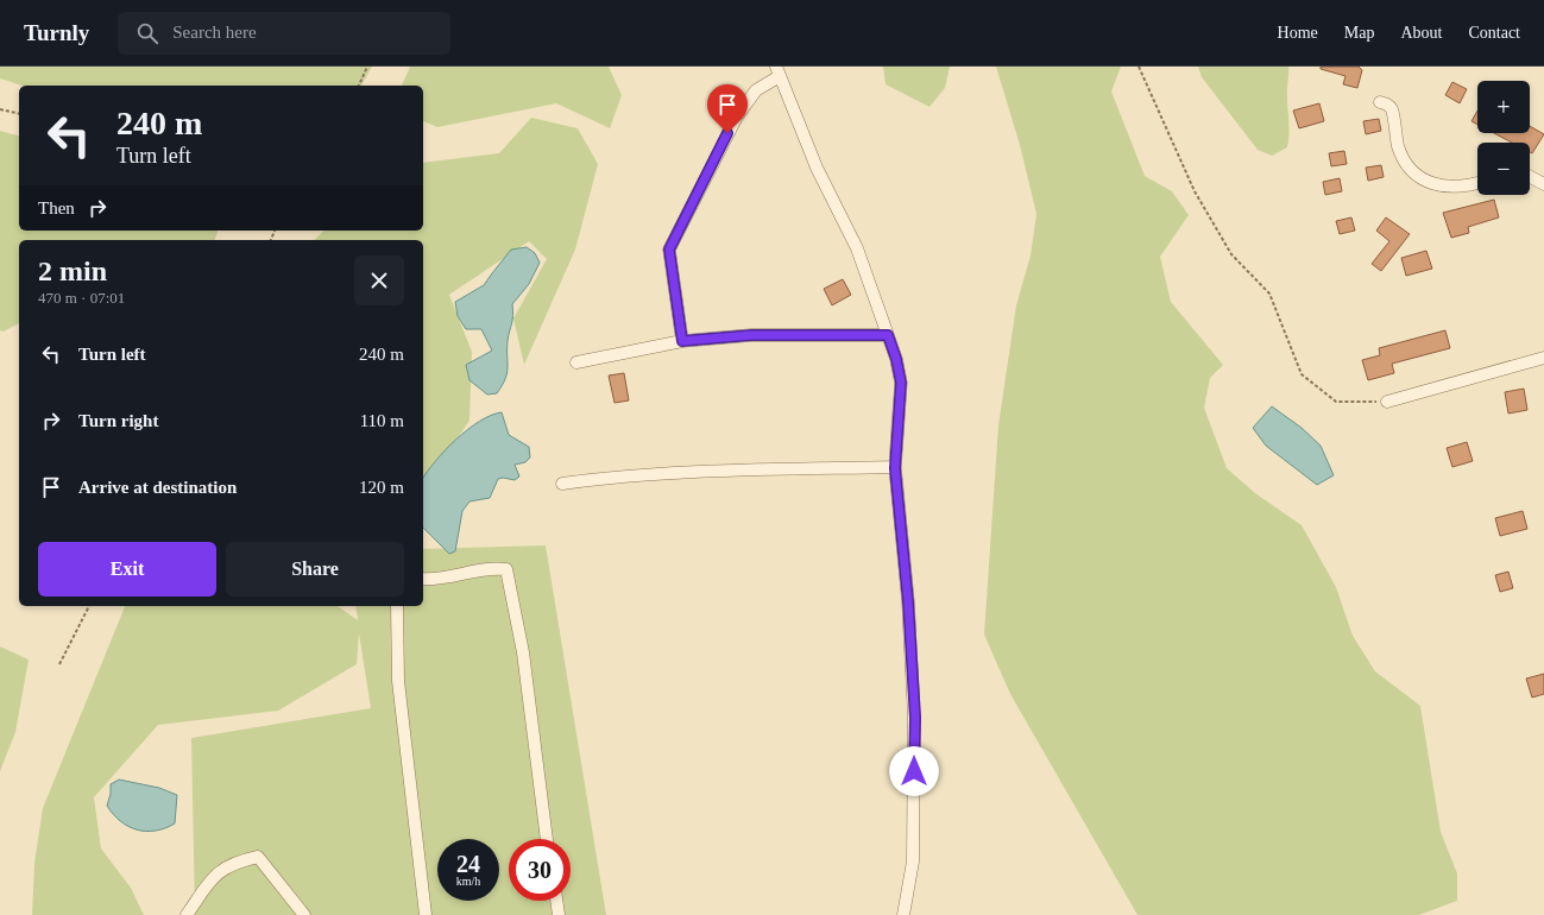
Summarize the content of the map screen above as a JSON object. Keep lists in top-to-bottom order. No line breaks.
{"page":{"header":"Turnly","search":"Search here","nav":["Home","Map","About","Contact"],"map_buttons":["+","−"],"turn":["240 m","Turn left"],"then":"Then","heading":["2 min","470 m · 07:01"],"list":[{"name":"Turn left","value":"240 m"},{"name":"Turn right","value":"110 m"},{"name":"Arrive at destination","value":"120 m"}],"buttons":["Exit","Share"],"speed":"24 km/h","limit":"30"}}
